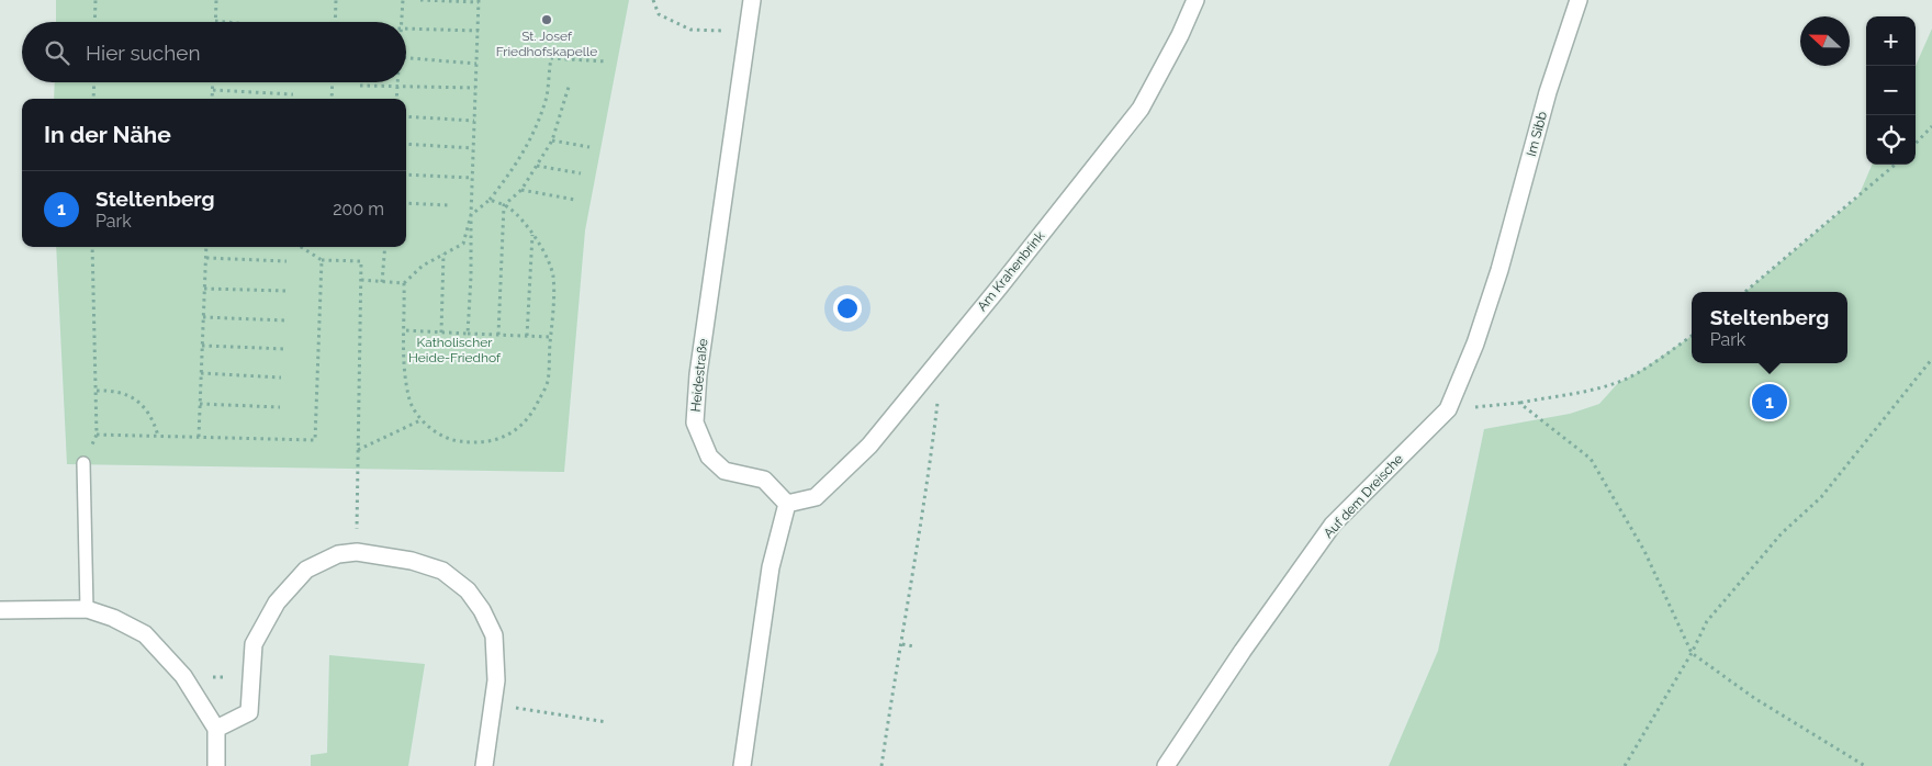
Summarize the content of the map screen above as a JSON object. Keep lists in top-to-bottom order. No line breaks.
{"streets":{"street":["Im Sibb","Am Krahenbrink","Heidestraße","Auf dem Dreische"]},"crossings":[["Im Sibb","Auf dem Dreische"],["Am Krahenbrink","Heidestraße"]],"parks":["Katholischer Heide-Friedhof"],"places":["St. Josef Friedhofskapelle"],"north":"left","page":{"map_buttons":["+","−"],"search":"Hier suchen","heading":"In der Nähe","list":[{"mark":"1","name":"Steltenberg","note":"Park","value":"200 m"}],"popup":["Steltenberg","Park"],"pins":"1"}}
